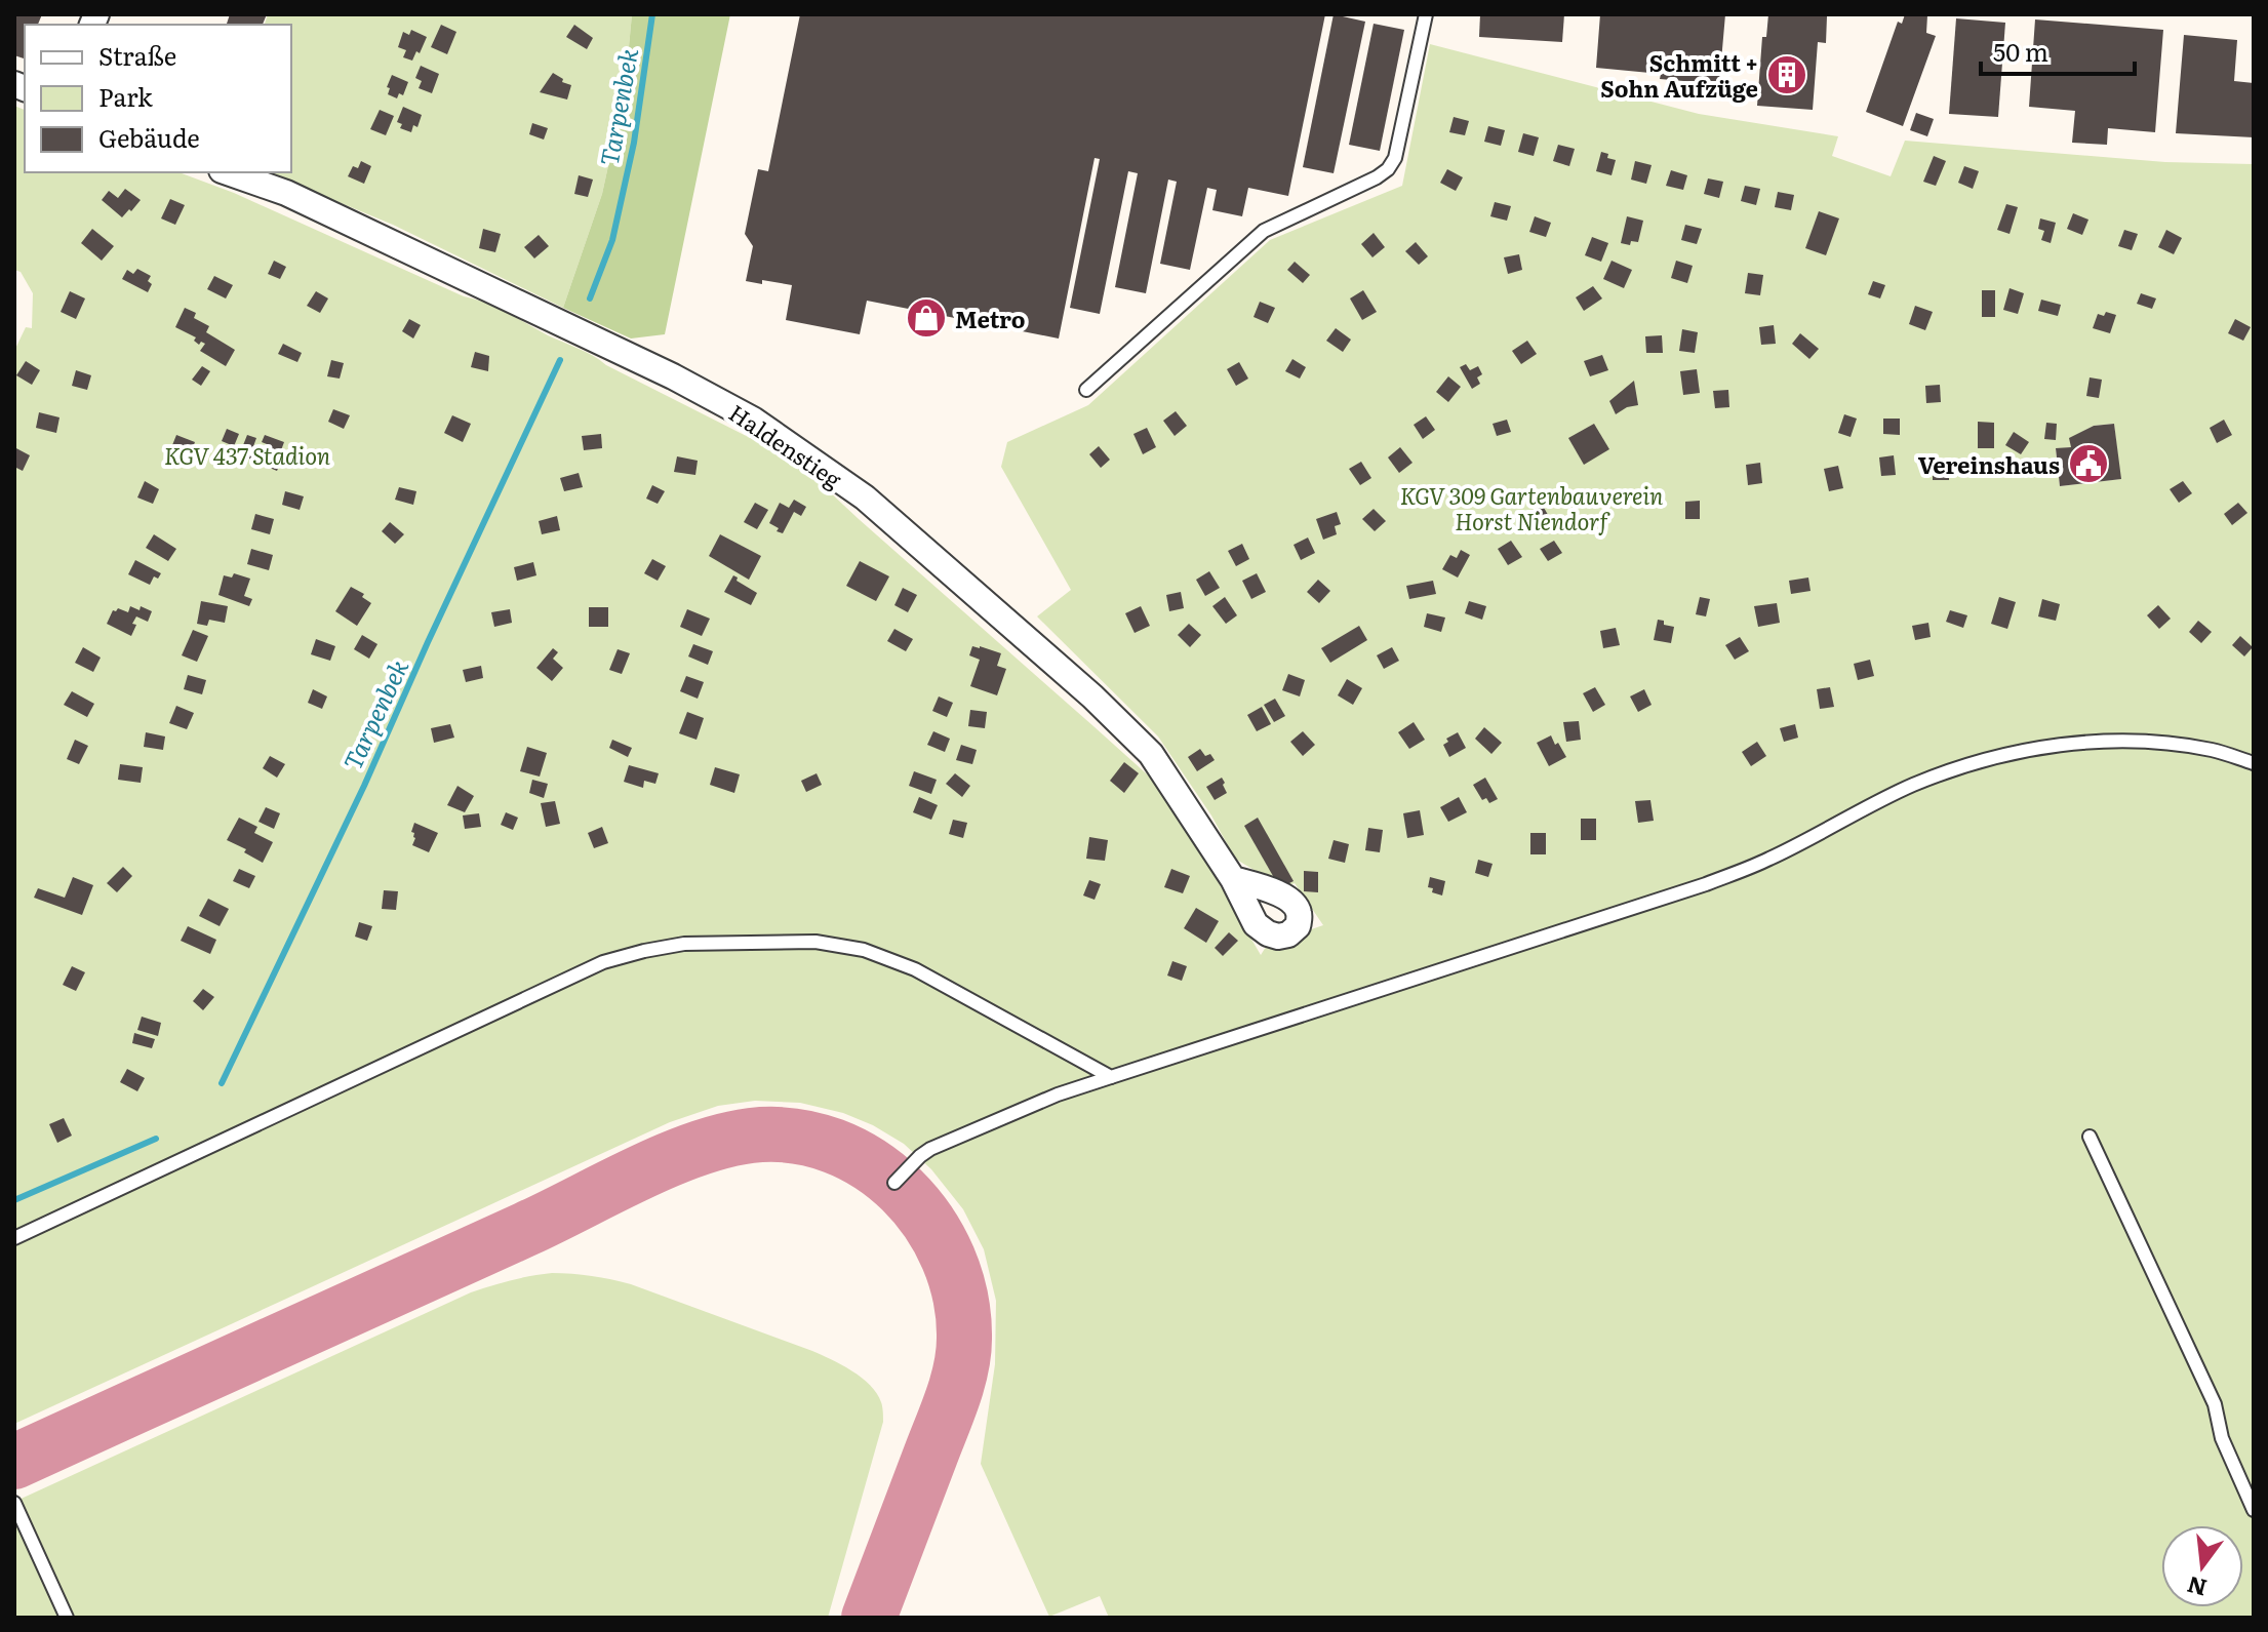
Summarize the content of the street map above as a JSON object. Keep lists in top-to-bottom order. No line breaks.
{"streets":{"street":["Haldenstieg"]},"water":["Tarpenbek"],"parks":["KGV 437 Stadion","KGV 309 Gartenbauverein Horst Niendorf"],"places":{"building":["Schmitt + Sohn Aufzüge"],"shop":["Metro"],"public building":["Vereinshaus"]},"legend":["Straße","Park","Gebäude"],"scale_bar":"50 m","north":"bottom"}
